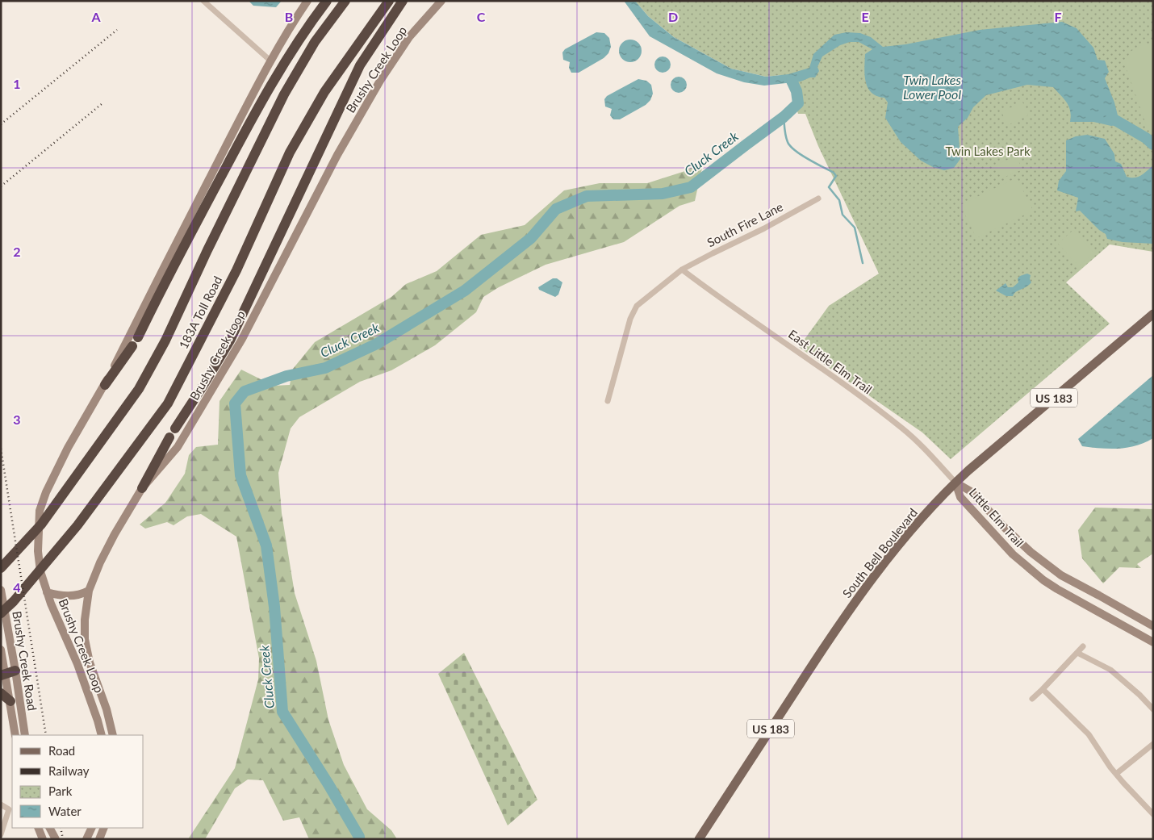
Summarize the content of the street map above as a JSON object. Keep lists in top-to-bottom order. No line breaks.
{"streets":{"highway":["183A Toll Road"],"main road":["Brushy Creek Loop","US 183","Little Elm Trail","South Bell Boulevard","Brushy Creek Road"],"street":["South Fire Lane","East Little Elm Trail"]},"crossings":[["South Fire Lane","East Little Elm Trail"],["183A Toll Road","Brushy Creek Road"],["East Little Elm Trail","Little Elm Trail"],["East Little Elm Trail","South Bell Boulevard"],["Little Elm Trail","South Bell Boulevard"]],"water":["Twin Lakes Lower Pool","Cluck Creek"],"parks":["Twin Lakes Park"],"legend":["Road","Railway","Park","Water"],"grid":{"columns":["A","B","C","D","E","F"],"rows":["1","2","3","4"]}}
